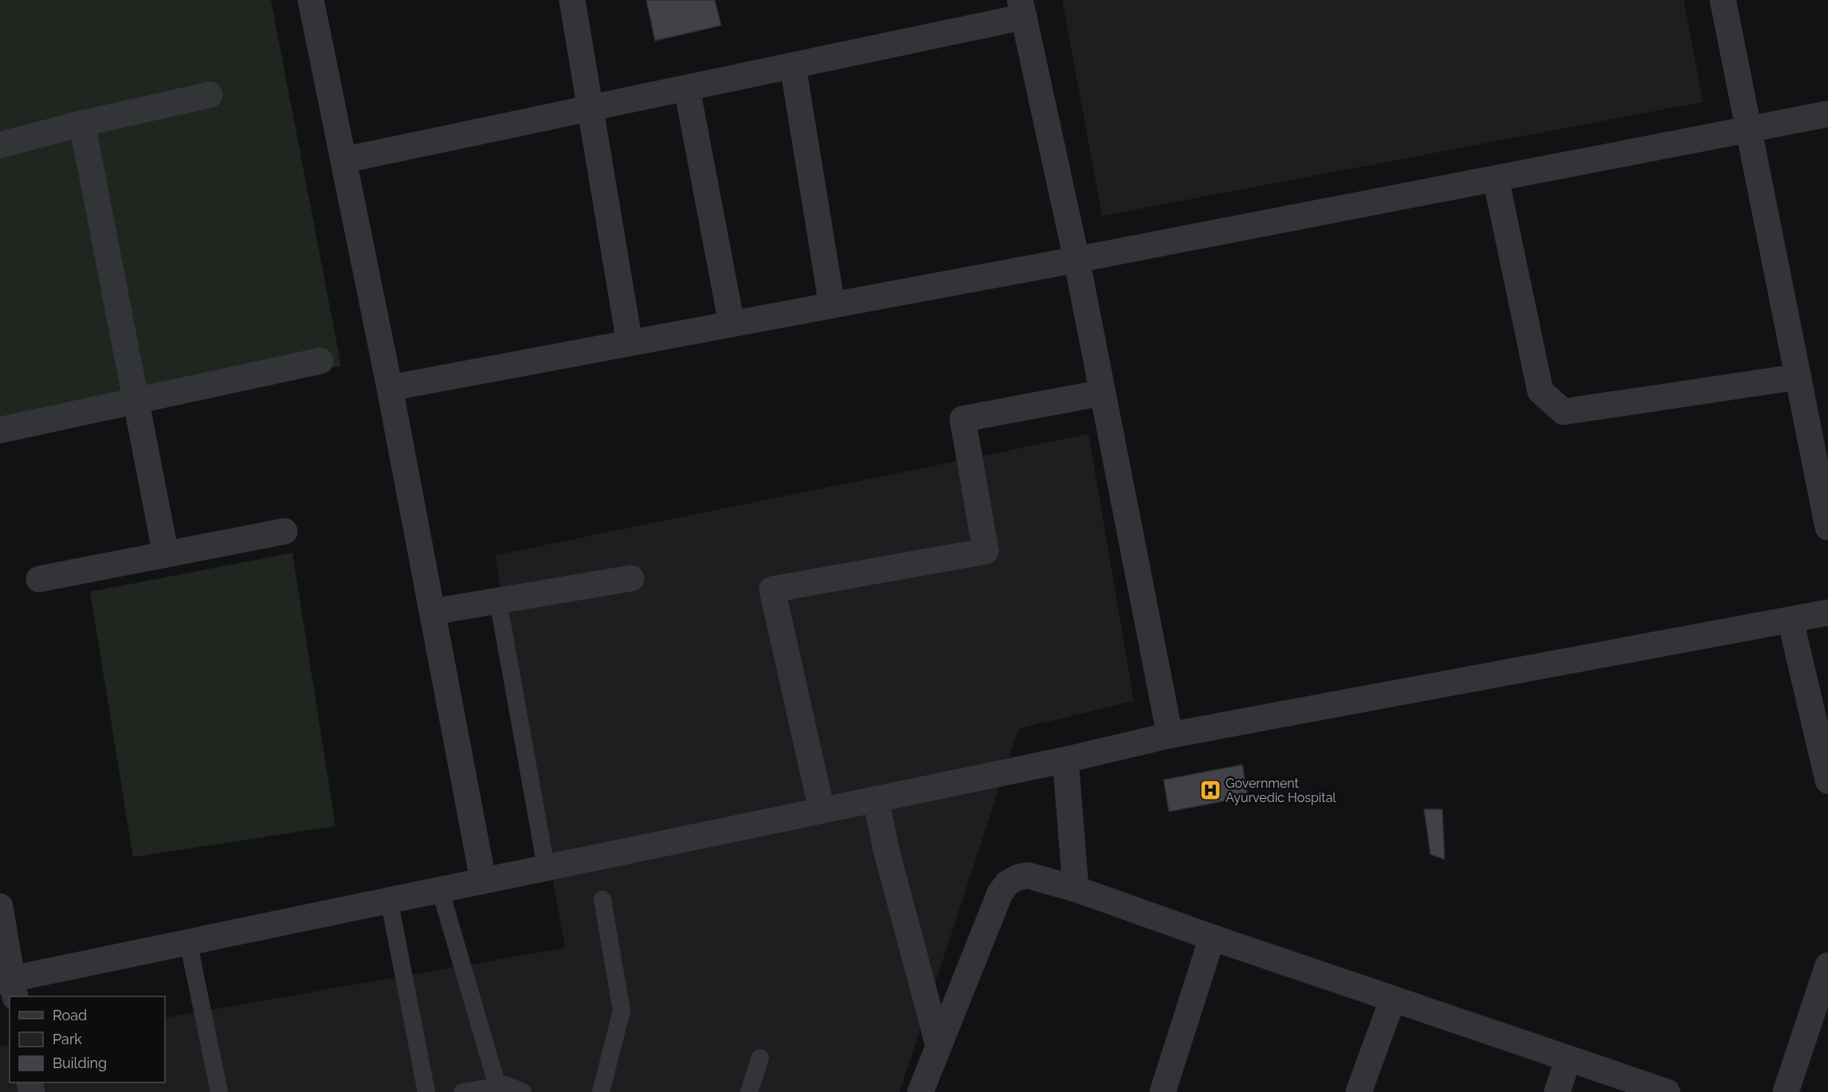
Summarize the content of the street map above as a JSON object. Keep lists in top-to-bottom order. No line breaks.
{"places":{"hospital":["Government Ayurvedic Hospital"]},"legend":["Road","Park","Building"]}
